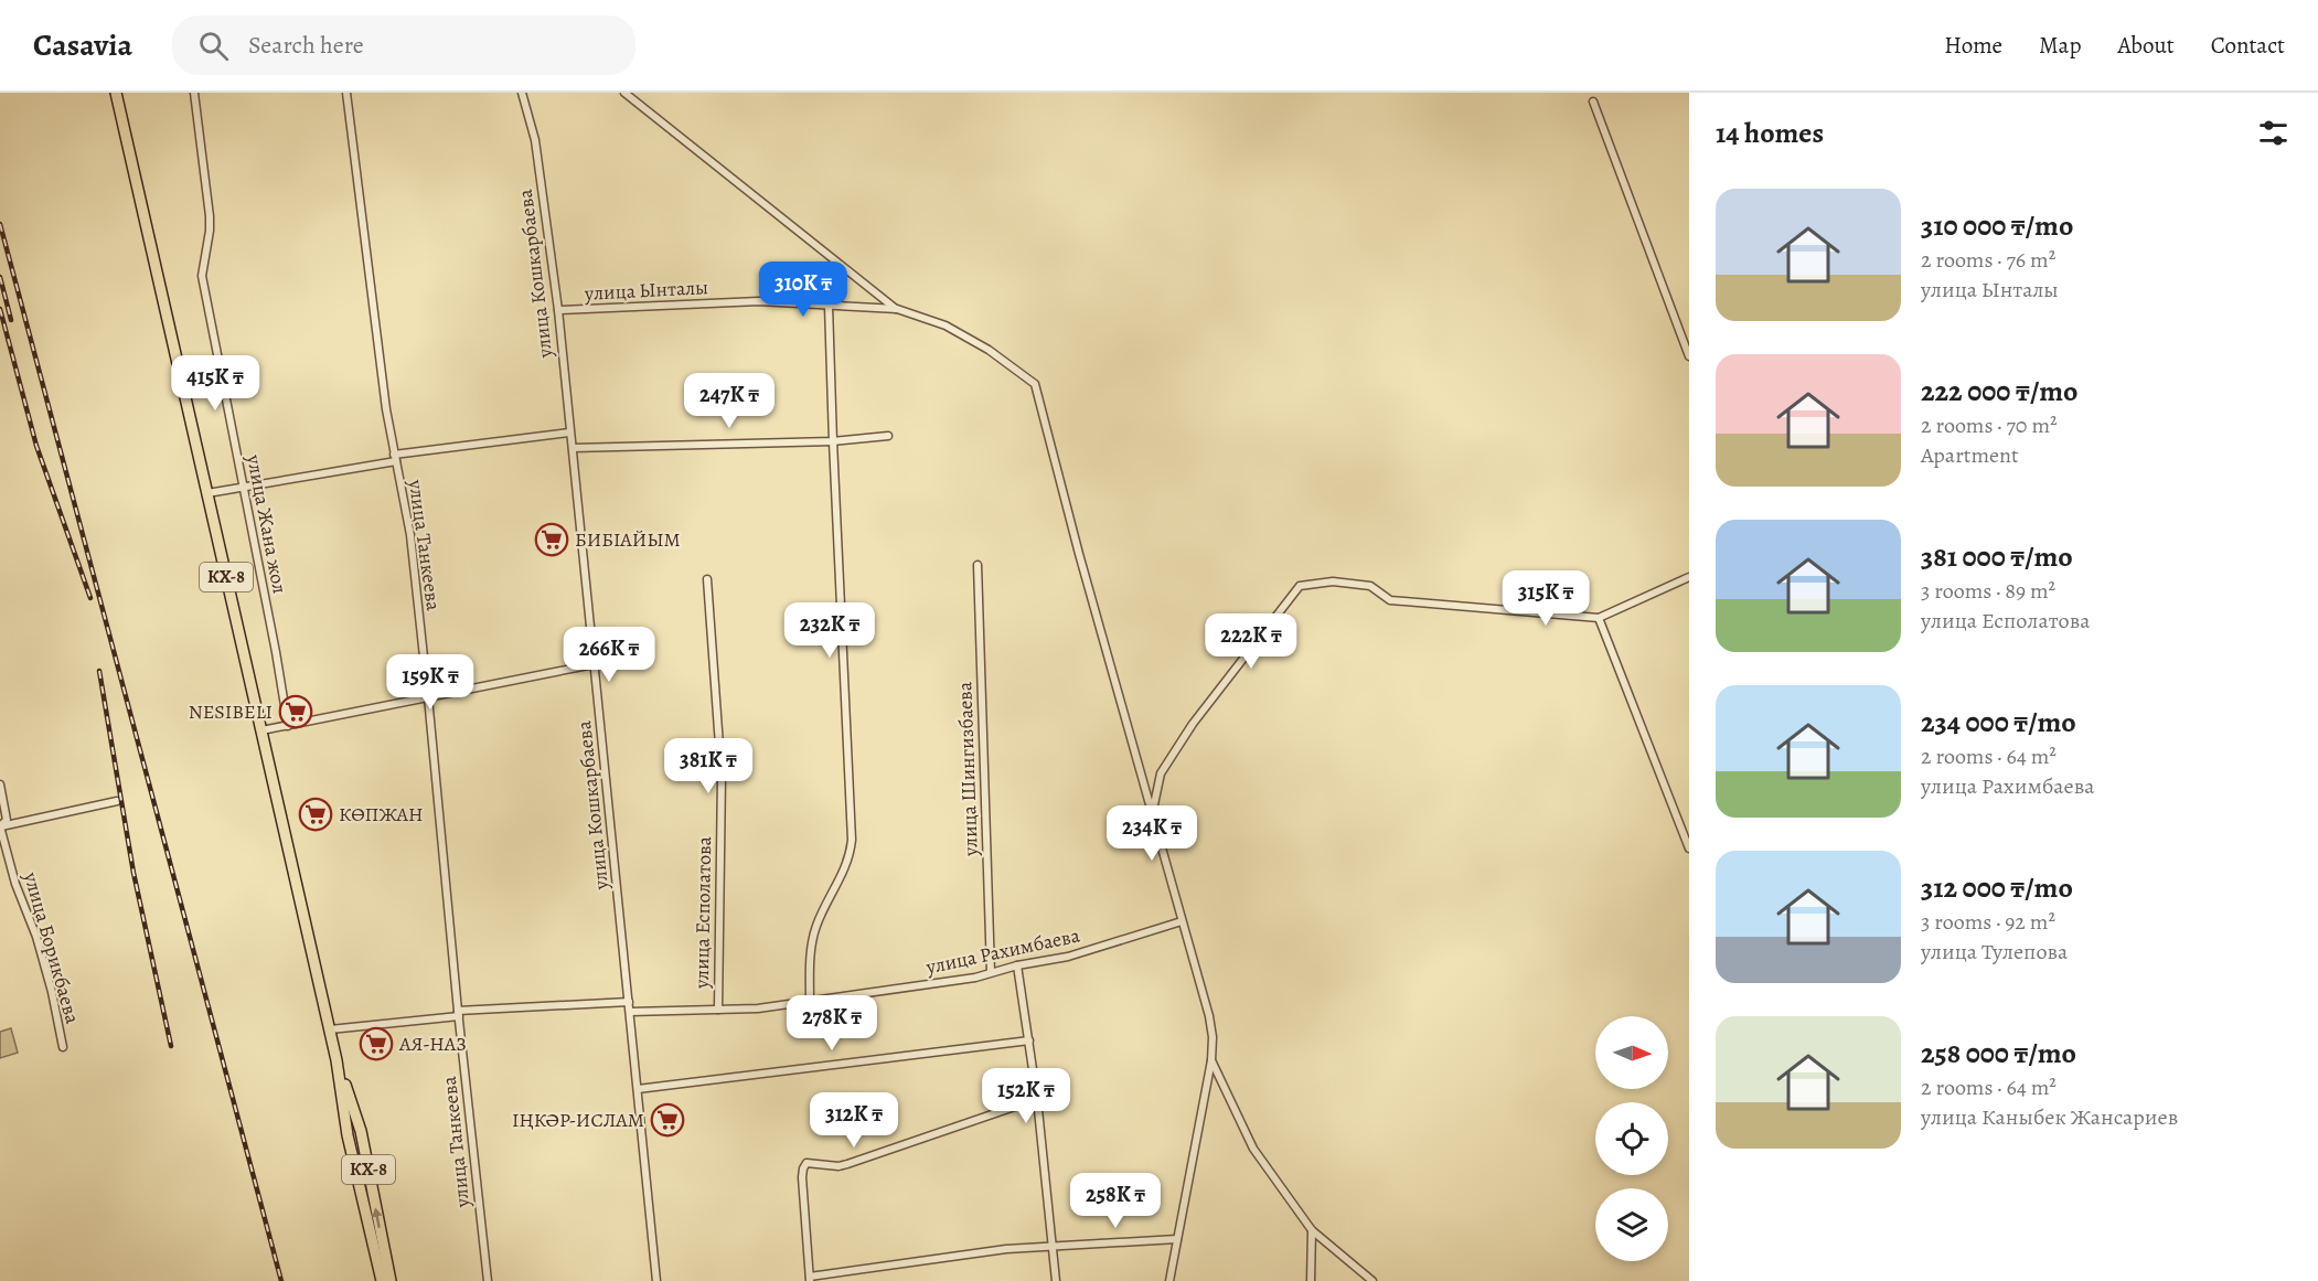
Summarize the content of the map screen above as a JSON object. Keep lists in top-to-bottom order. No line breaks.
{"streets":{"main road":["КХ-8"],"street":["улица Кошкарбаева","улица Ынталы","улица Жана жол","улица Танкеева","улица Шингизбаева","улица Есполатова","улица Борикбаева","улица Рахимбаева"]},"crossings":[["улица Кошкарбаева","улица Ынталы"],["улица Кошкарбаева","улица Рахимбаева"],["улица Шингизбаева","улица Рахимбаева"],["улица Есполатова","улица Рахимбаева"]],"places":{"supermarket":["БИБІАЙЫМ","NESIBELI","КӨПЖАН","АЯ-НАЗ","ІҢКӘР-ИСЛАМ"]},"north":"right","page":{"header":"Casavia","search":"Search here","nav":["Home","Map","About","Contact"],"heading":"14 homes","list":[{"name":"310 000 ₸/mo","note":"2 rooms · 76 m² · улица Ынталы"},{"name":"222 000 ₸/mo","note":"2 rooms · 70 m² · Apartment"},{"name":"381 000 ₸/mo","note":"3 rooms · 89 m² · улица Есполатова"},{"name":"234 000 ₸/mo","note":"2 rooms · 64 m² · улица Рахимбаева"},{"name":"312 000 ₸/mo","note":"3 rooms · 92 m² · улица Тулепова"},{"name":"258 000 ₸/mo","note":"2 rooms · 64 m² · улица Каныбек Жансариев"}],"price":["310K ₸","415K ₸","247K ₸","315K ₸","232K ₸","222K ₸","266K ₸","159K ₸","381K ₸","234K ₸","278K ₸","152K ₸","312K ₸","258K ₸"]}}
